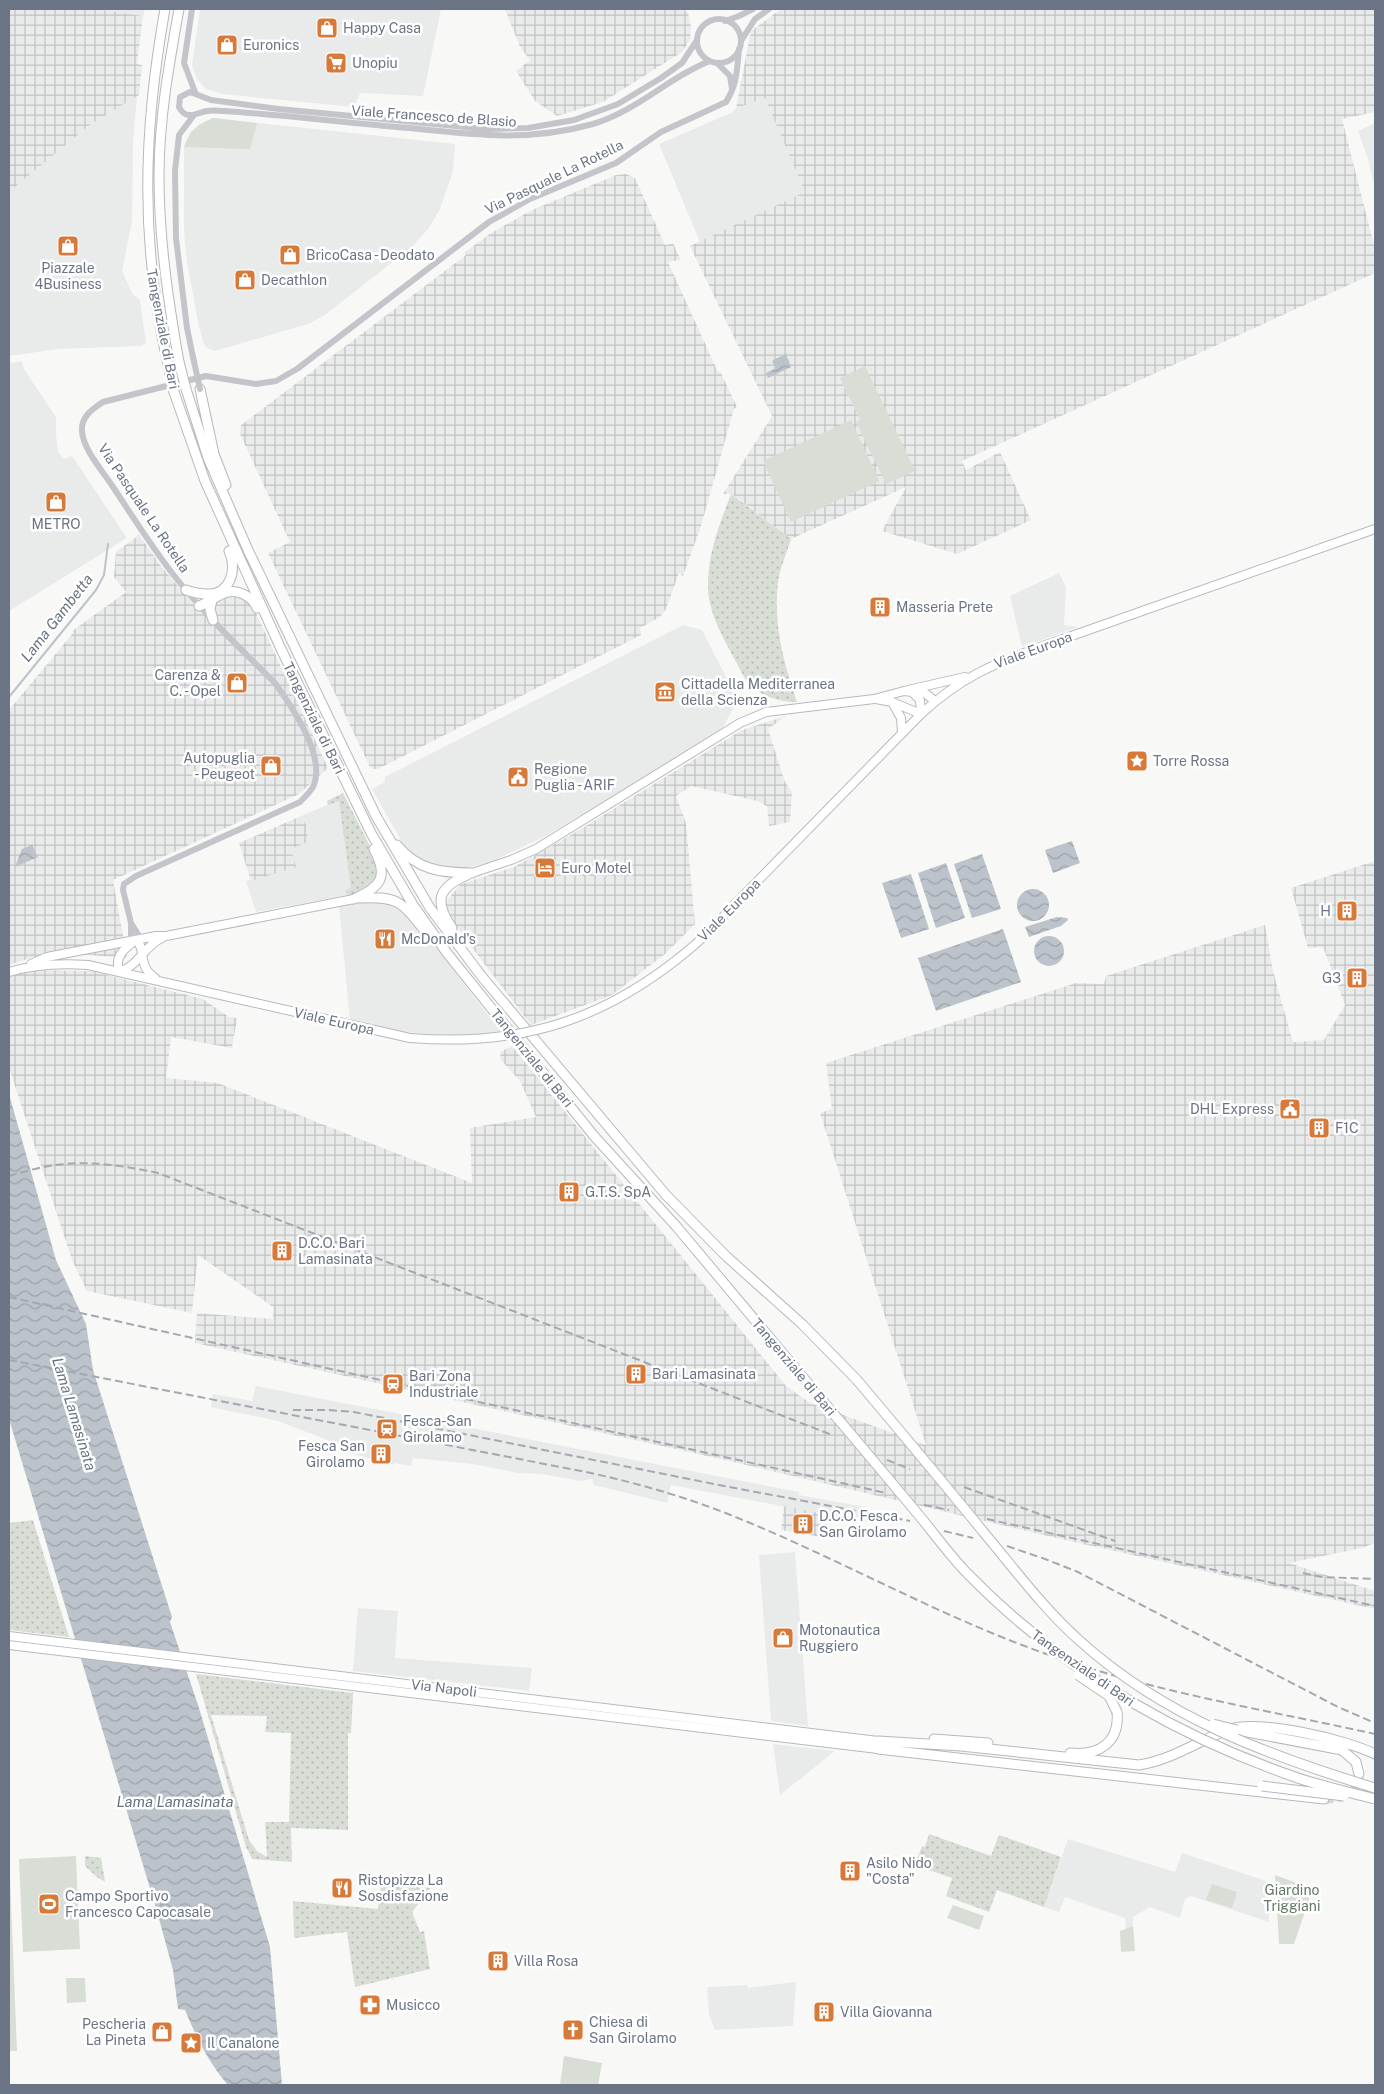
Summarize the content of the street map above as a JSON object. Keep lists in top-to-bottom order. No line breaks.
{"streets":{"highway":["Tangenziale di Bari"],"main road":["Viale Europa","Via Napoli"],"street":["Viale Francesco de Blasio","Via Pasquale La Rotella"]},"water":["Lama Gambetta","Lama Lamasinata"],"parks":["Giardino Triggiani"],"places":{"shop":["Happy Casa","Euronics","Piazzale 4Business","BricoCasa - Deodato","Decathlon","METRO","Carenza & C. - Opel","Autopuglia - Peugeot","Motonautica Ruggiero","Pescheria La Pineta"],"supermarket":["Unopiu"],"building":["Masseria Prete","H","G3","F1C","G.T.S. SpA","D.C.O. Bari Lamasinata","Bari Lamasinata","Fesca San Girolamo","D.C.O. Fesca San Girolamo","Asilo Nido \"Costa\"","Villa Rosa","Villa Giovanna"],"museum":["Cittadella Mediterranea della Scienza"],"place":["Torre Rossa","Il Canalone"],"public building":["Regione Puglia - ARIF","DHL Express"],"hotel":["Euro Motel"],"restaurant":["McDonald's","Ristopizza La Sosdisfazione"],"station":["Bari Zona Industriale","Fesca-San Girolamo"],"sports":["Campo Sportivo Francesco Capocasale"],"pharmacy":["Musicco"],"church":["Chiesa di San Girolamo"]}}
